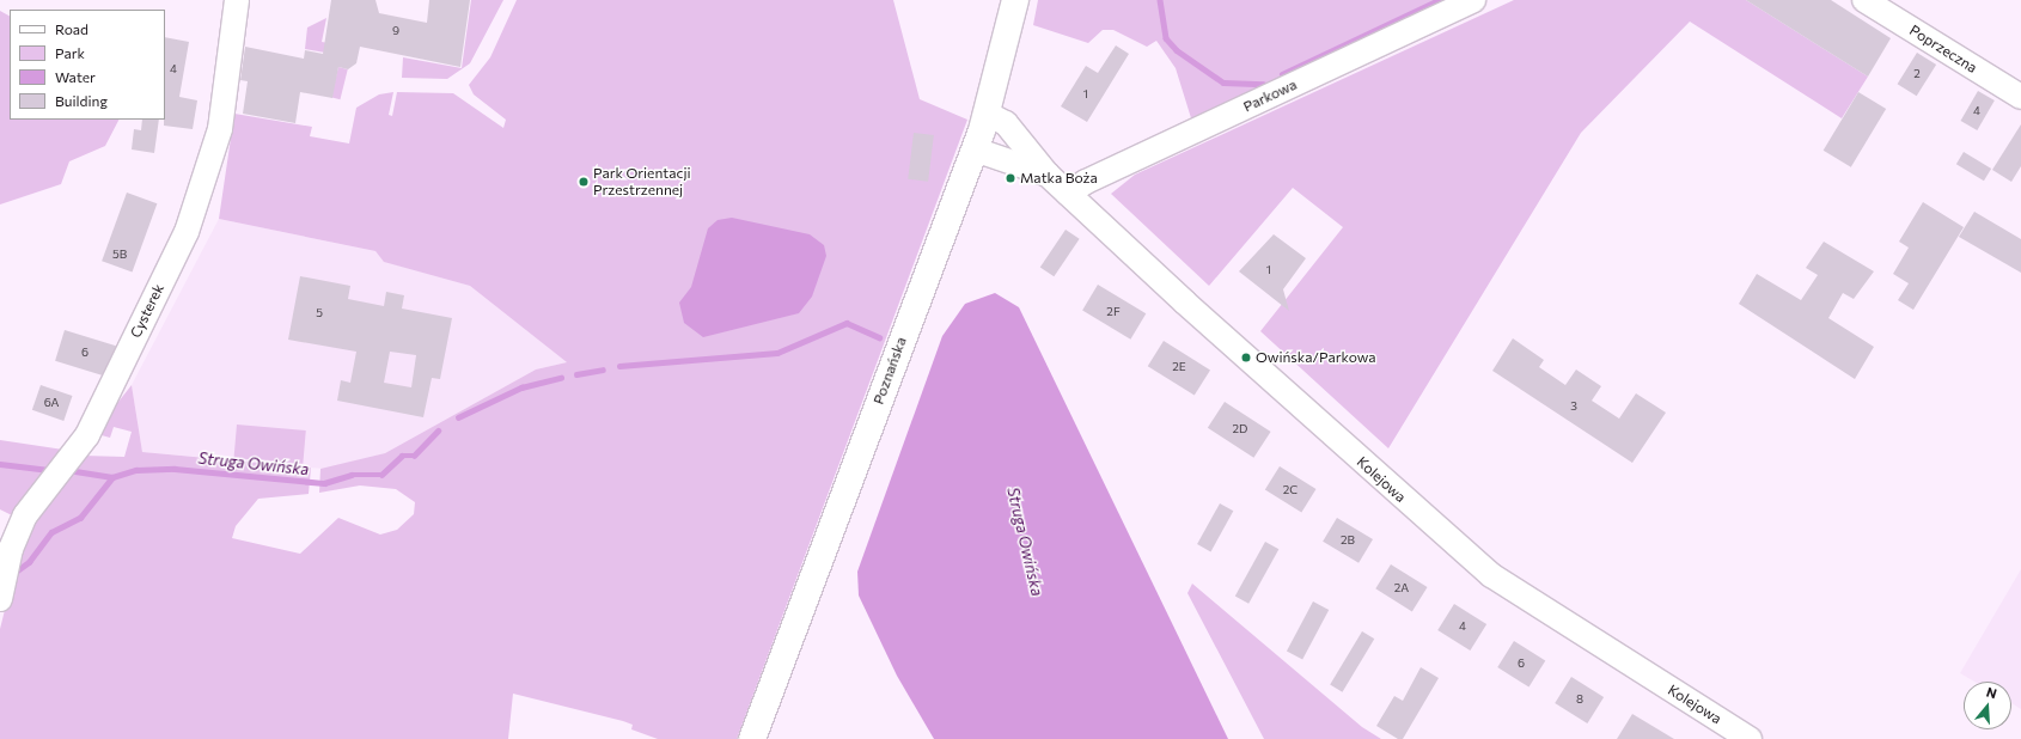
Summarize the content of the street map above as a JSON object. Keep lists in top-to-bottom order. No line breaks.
{"streets":{"main road":["Poznańska"],"street":["Poprzeczna","Parkowa","Cysterek","Kolejowa"]},"crossings":[["Parkowa","Kolejowa"],["Poznańska","Kolejowa"]],"water":["Struga Owińska"],"places":["Matka Boża","Park Orientacji Przestrzennej","Owińska/Parkowa"],"house_numbers":["9","4","2","1","4","5B","1","2F","5","6","2E","6A","3","2D","2C","2B","2A","4","6","8"],"legend":["Road","Park","Water","Building"],"north":"top"}
